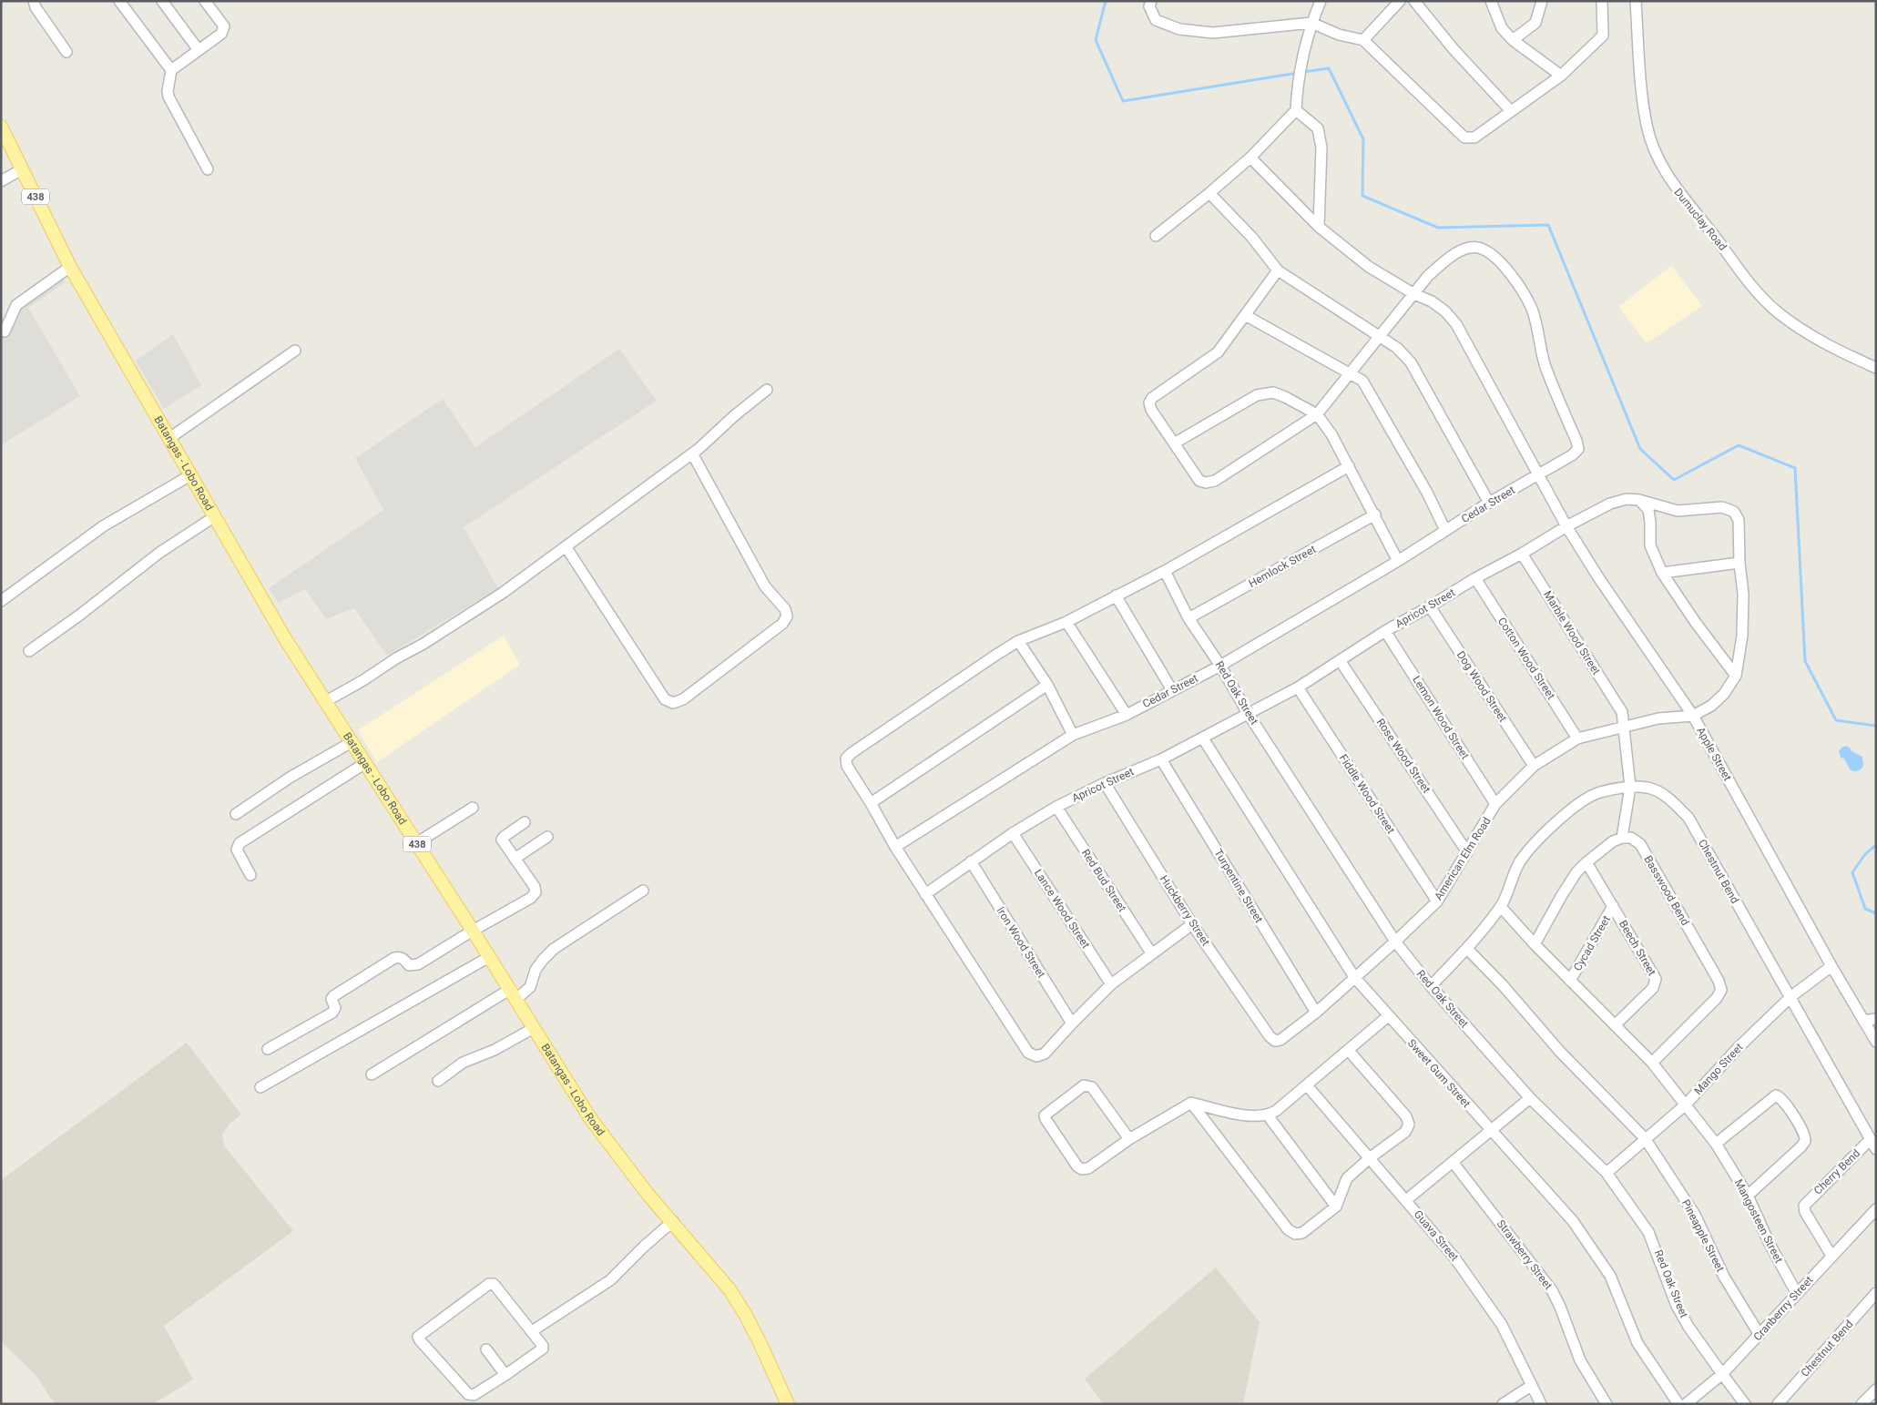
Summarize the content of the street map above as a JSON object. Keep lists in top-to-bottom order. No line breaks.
{"streets":{"main road":["438","Batangas - Lobo Road"],"street":["Dumuclay Road","Cedar Street","Hemlock Street","Apricot Street","Marble Wood Street","Cotton Wood Street","Dog Wood Street","Red Oak Street","Lemon Wood Street","Apple Street","Rose Wood Street","Fiddle Wood Street","American Elm Road","Chestnut Bend","Red Bud Street","Turpentine Street","Basswood Bend","Lance Wood Street","Huckberry Street","Iron Wood Street","Cycad Street","Beech Street","Mango Street","Sweet Gum Street","Cherry Bend","Mangosteen Street","Guava Street","Pineapple Street","Strawberry Street","Cranberrry Street"]},"crossings":[["Cedar Street","Red Oak Street"],["Cedar Street","Apple Street"],["Hemlock Street","Red Oak Street"],["Apricot Street","Marble Wood Street"],["Apricot Street","Cotton Wood Street"],["Apricot Street","Dog Wood Street"],["Apricot Street","Red Oak Street"],["Apricot Street","Lemon Wood Street"],["Apricot Street","Apple Street"],["Apricot Street","Rose Wood Street"],["Apricot Street","Fiddle Wood Street"],["Apricot Street","Red Bud Street"],["Apricot Street","Turpentine Street"],["Apricot Street","Lance Wood Street"],["Apricot Street","Huckberry Street"],["Apricot Street","Iron Wood Street"],["Apricot Street","Sweet Gum Street"],["Marble Wood Street","American Elm Road"],["Cotton Wood Street","American Elm Road"],["Dog Wood Street","American Elm Road"],["Red Oak Street","American Elm Road"],["Red Oak Street","Chestnut Bend"],["Red Oak Street","Mango Street"],["Red Oak Street","Cranberrry Street"],["Lemon Wood Street","American Elm Road"],["Apple Street","Mango Street"],["Rose Wood Street","American Elm Road"],["Fiddle Wood Street","American Elm Road"],["American Elm Road","Turpentine Street"],["American Elm Road","Huckberry Street"],["American Elm Road","Sweet Gum Street"],["Chestnut Bend","Mango Street"],["Chestnut Bend","Cherry Bend"],["Chestnut Bend","Mangosteen Street"],["Chestnut Bend","Pineapple Street"],["Basswood Bend","Mangosteen Street"],["Cycad Street","Beech Street"],["Cycad Street","Mangosteen Street"],["Beech Street","Mangosteen Street"],["Mango Street","Mangosteen Street"],["Mango Street","Pineapple Street"],["Cherry Bend","Cranberrry Street"],["Mangosteen Street","Cranberrry Street"],["Pineapple Street","Cranberrry Street"]]}
